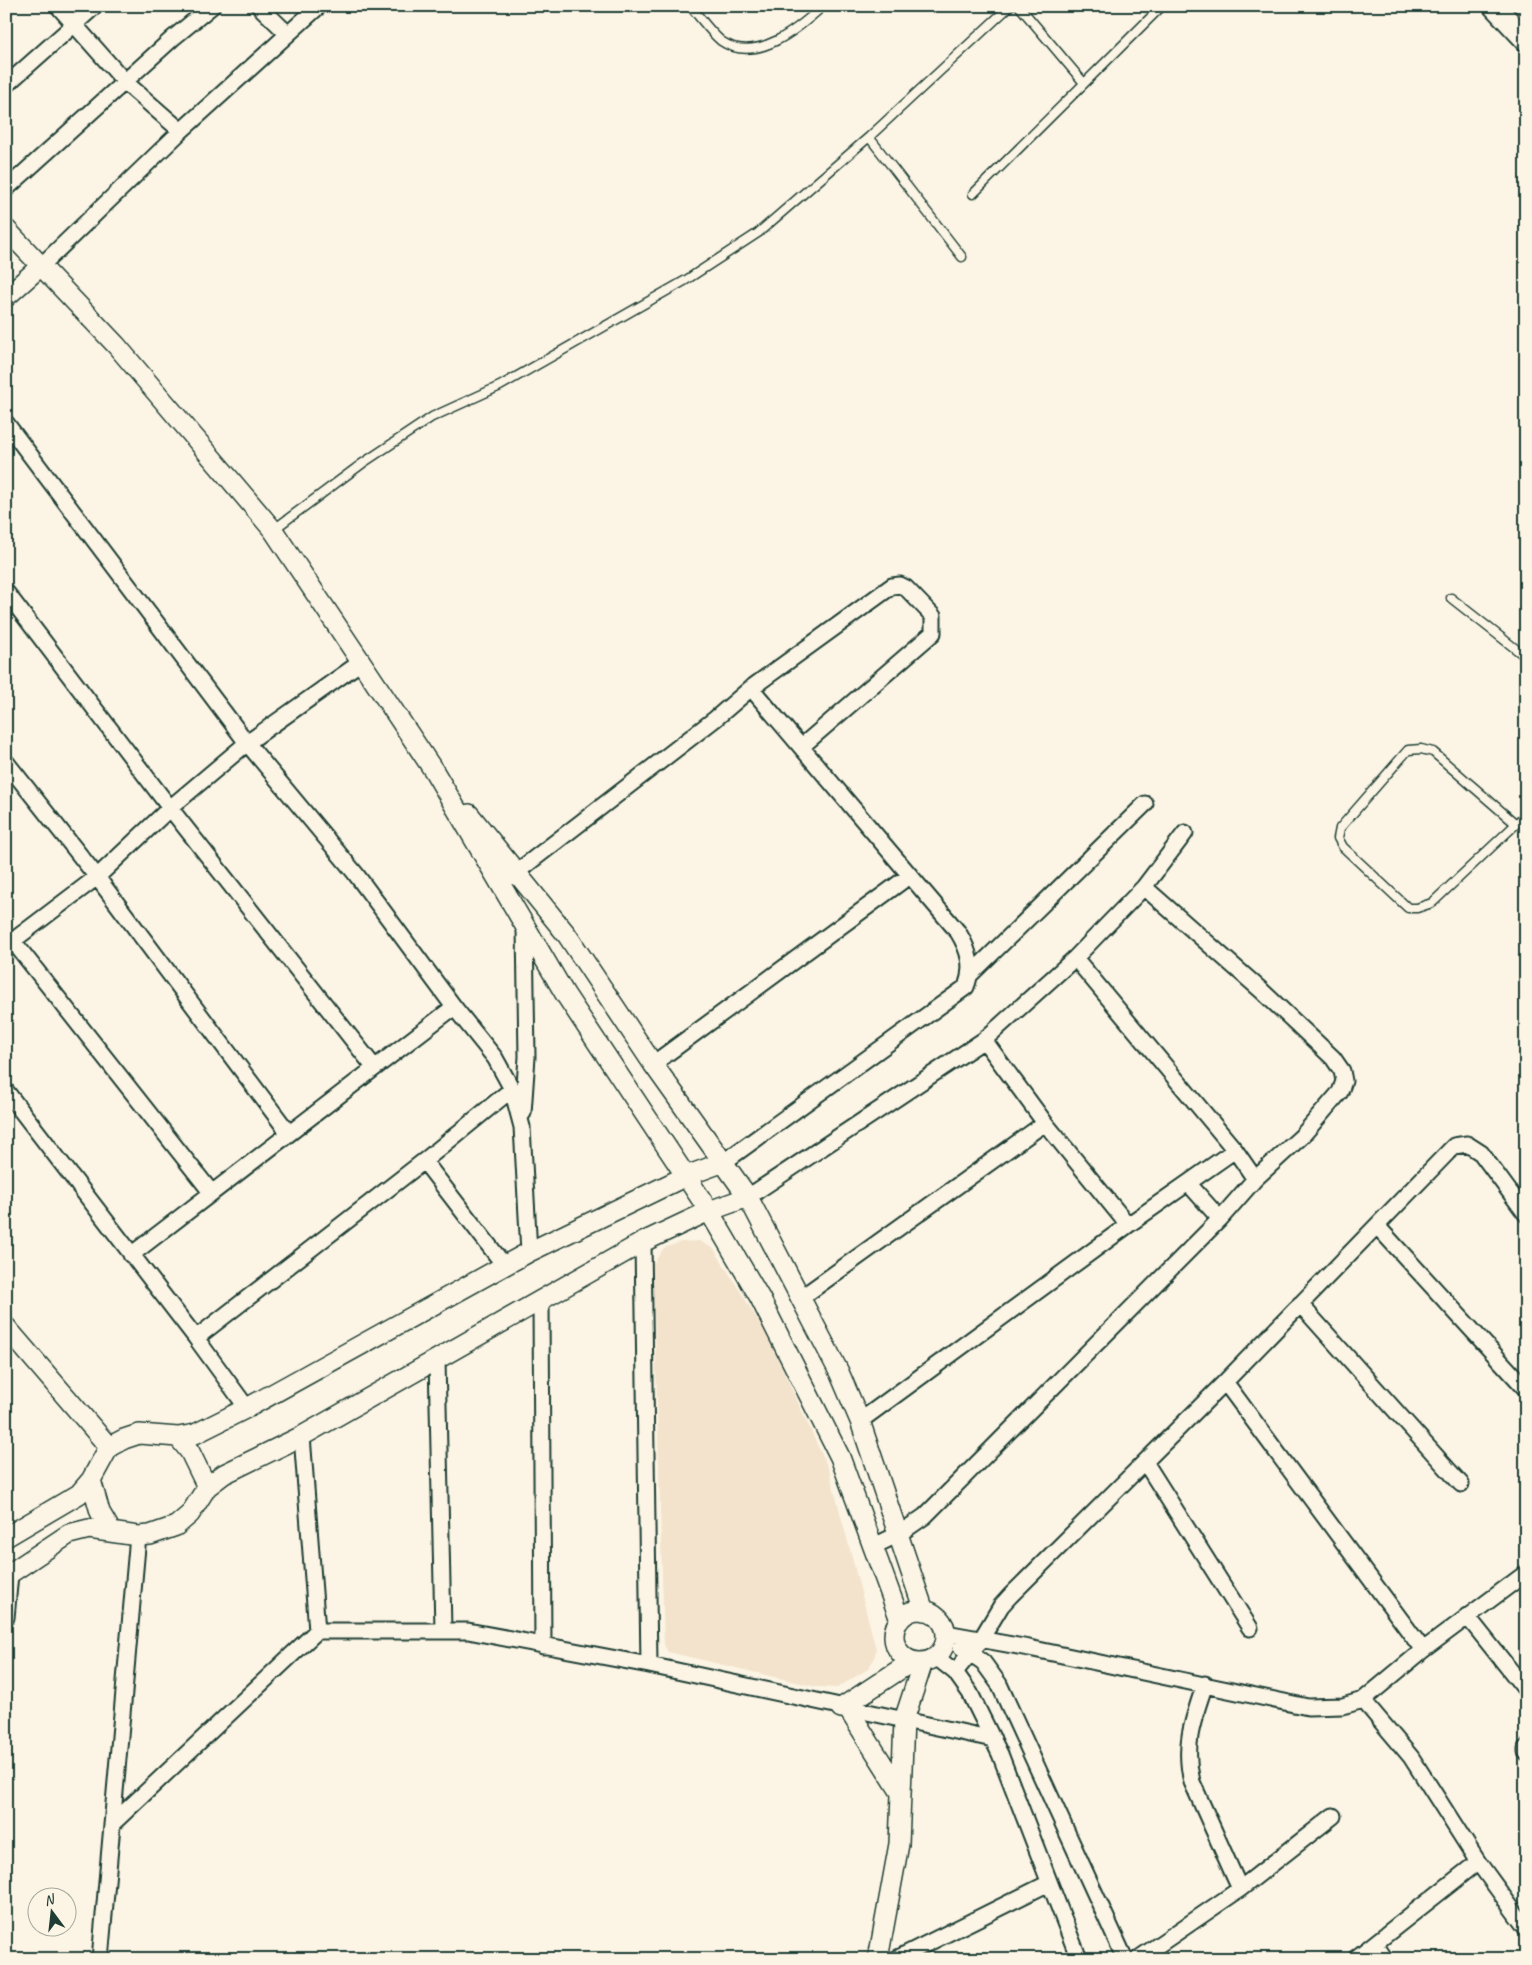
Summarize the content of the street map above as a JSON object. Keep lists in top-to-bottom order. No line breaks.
{"north":"top"}
